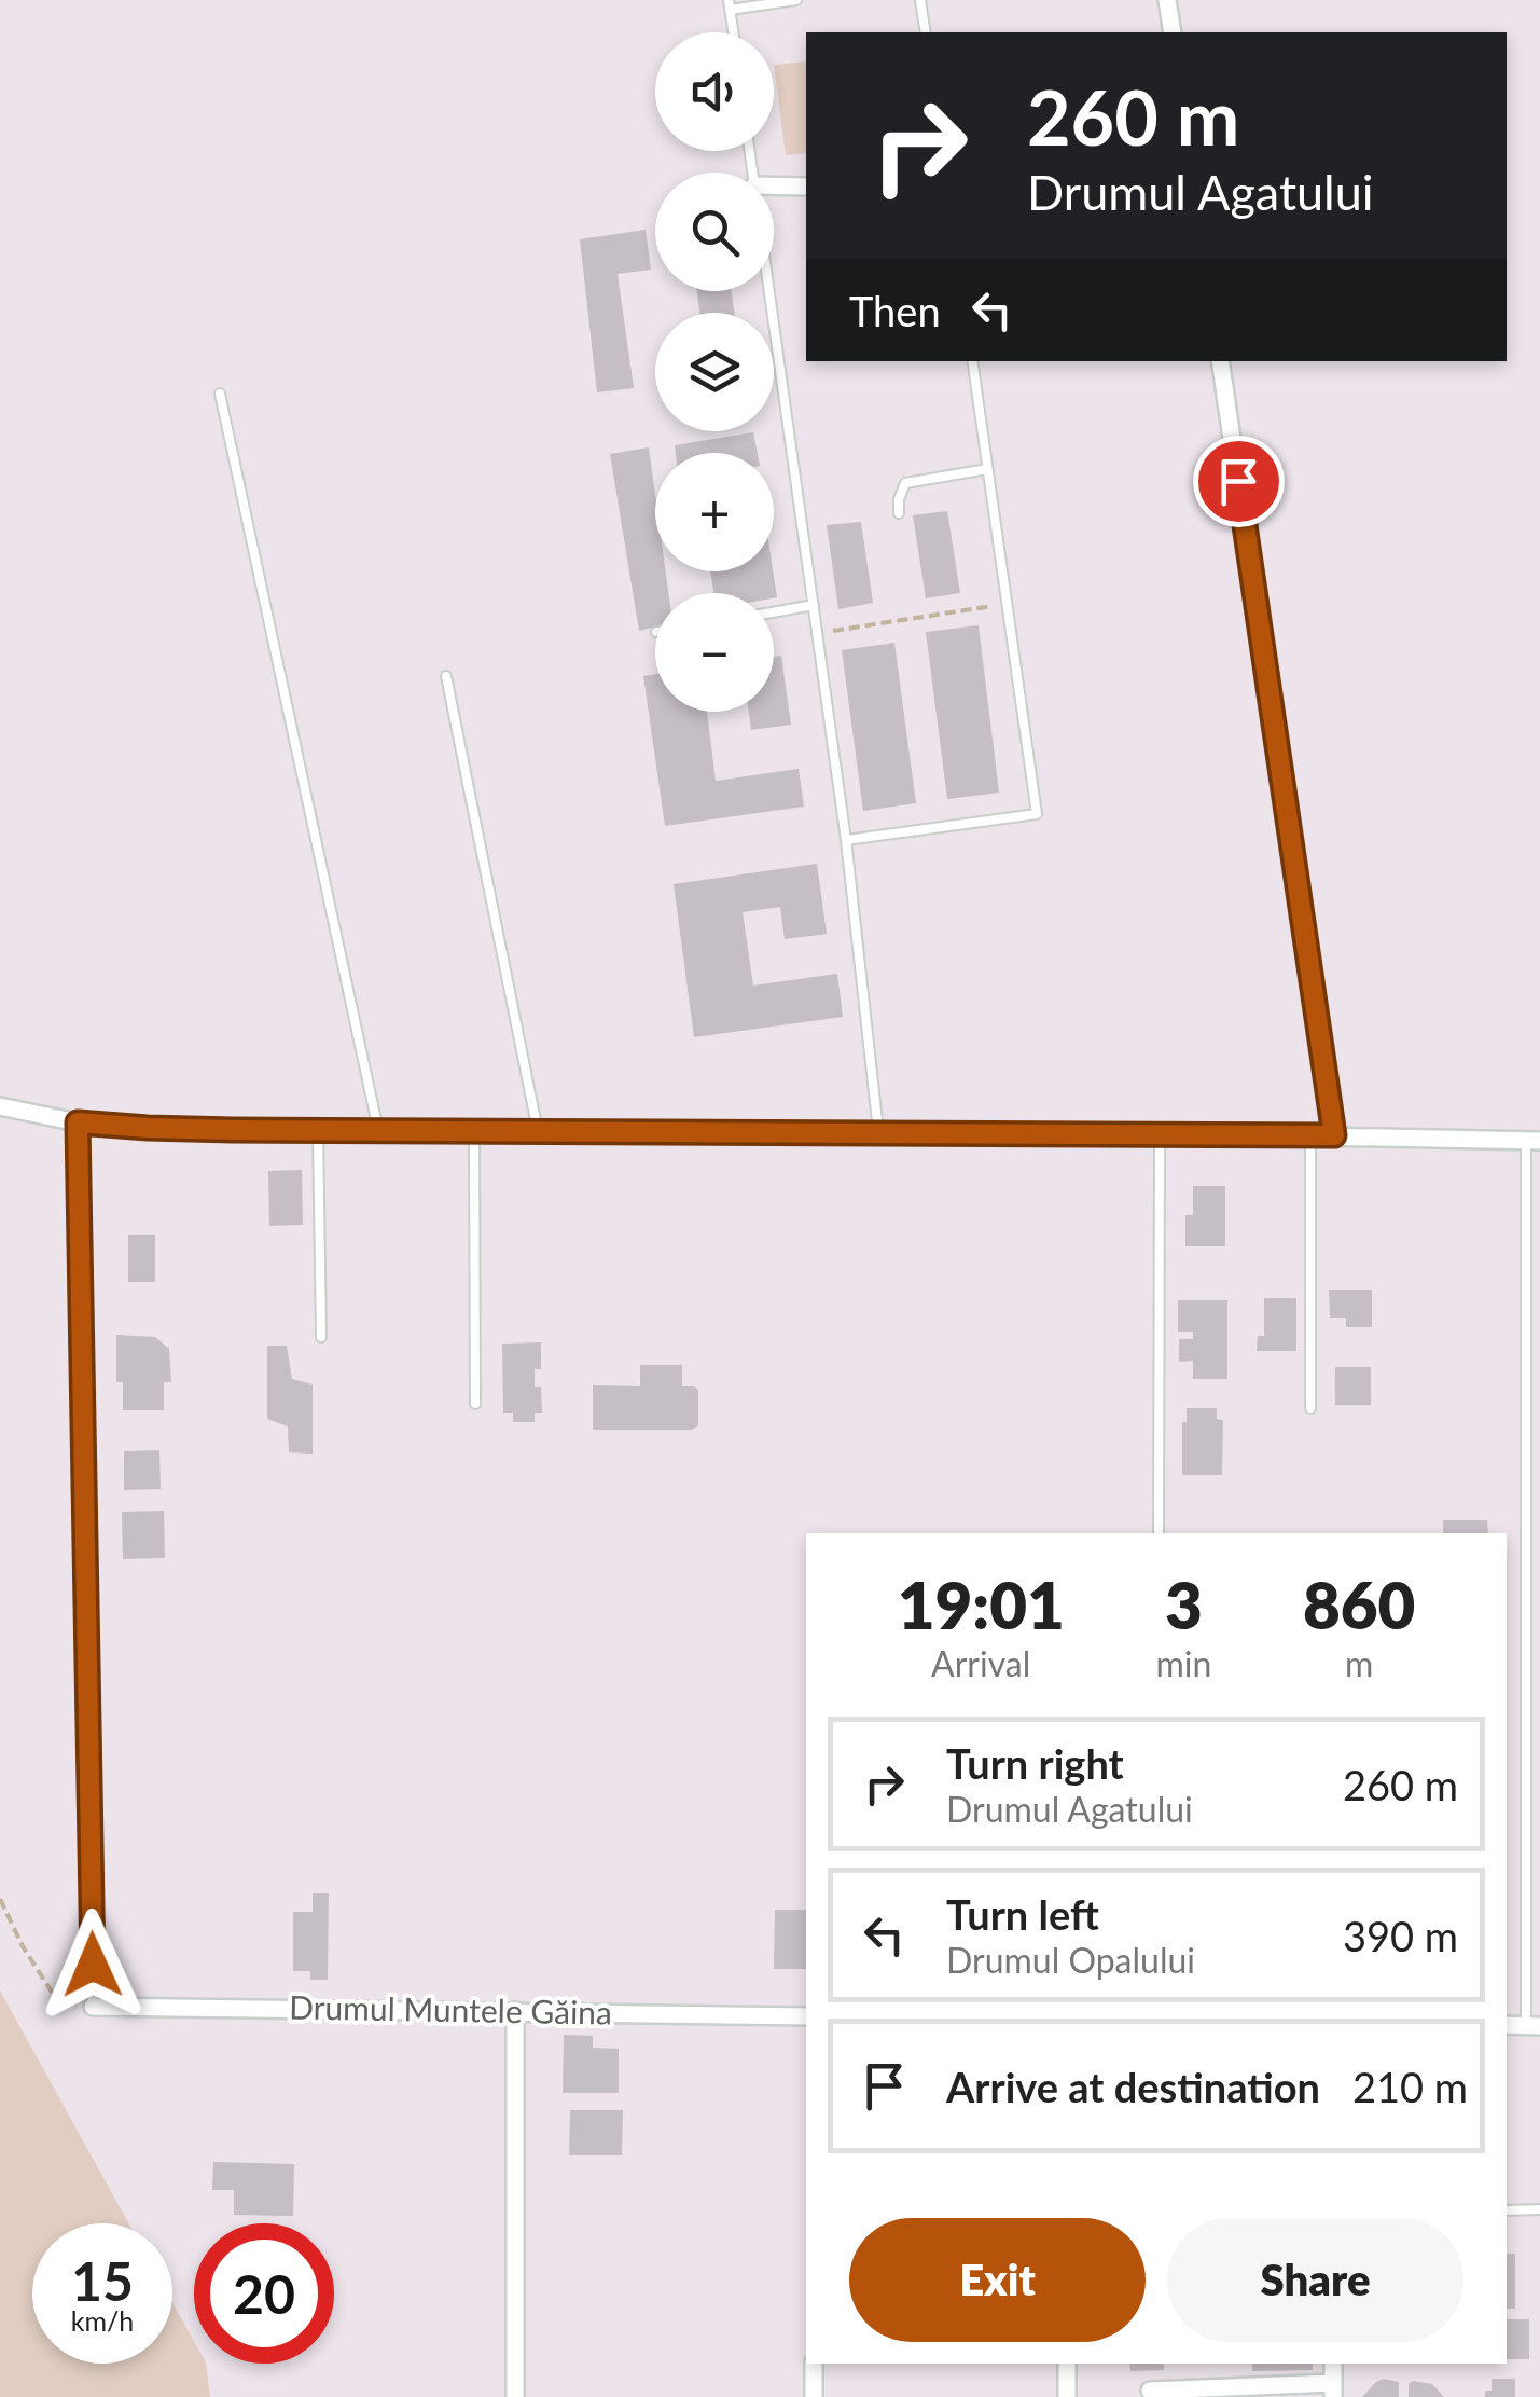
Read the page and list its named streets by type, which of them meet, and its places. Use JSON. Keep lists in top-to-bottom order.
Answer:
{
  "streets": {
    "street": ["Drumul Muntele Găina"]
  },
  "page": {
    "map_buttons": ["+", "−"],
    "turn": ["260 m", "Drumul Agatului"],
    "then": "Then",
    "eta": [
      "19:01",
      "Arrival",
      "3",
      "min",
      "860",
      "m"
    ],
    "list": [
      {
        "name": "Turn right",
        "note": "Drumul Agatului",
        "value": "260 m"
      },
      {
        "name": "Turn left",
        "note": "Drumul Opalului",
        "value": "390 m"
      },
      {
        "name": "Arrive at destination",
        "value": "210 m"
      }
    ],
    "buttons": ["Exit", "Share"],
    "speed": "15 km/h",
    "limit": "20"
  }
}
